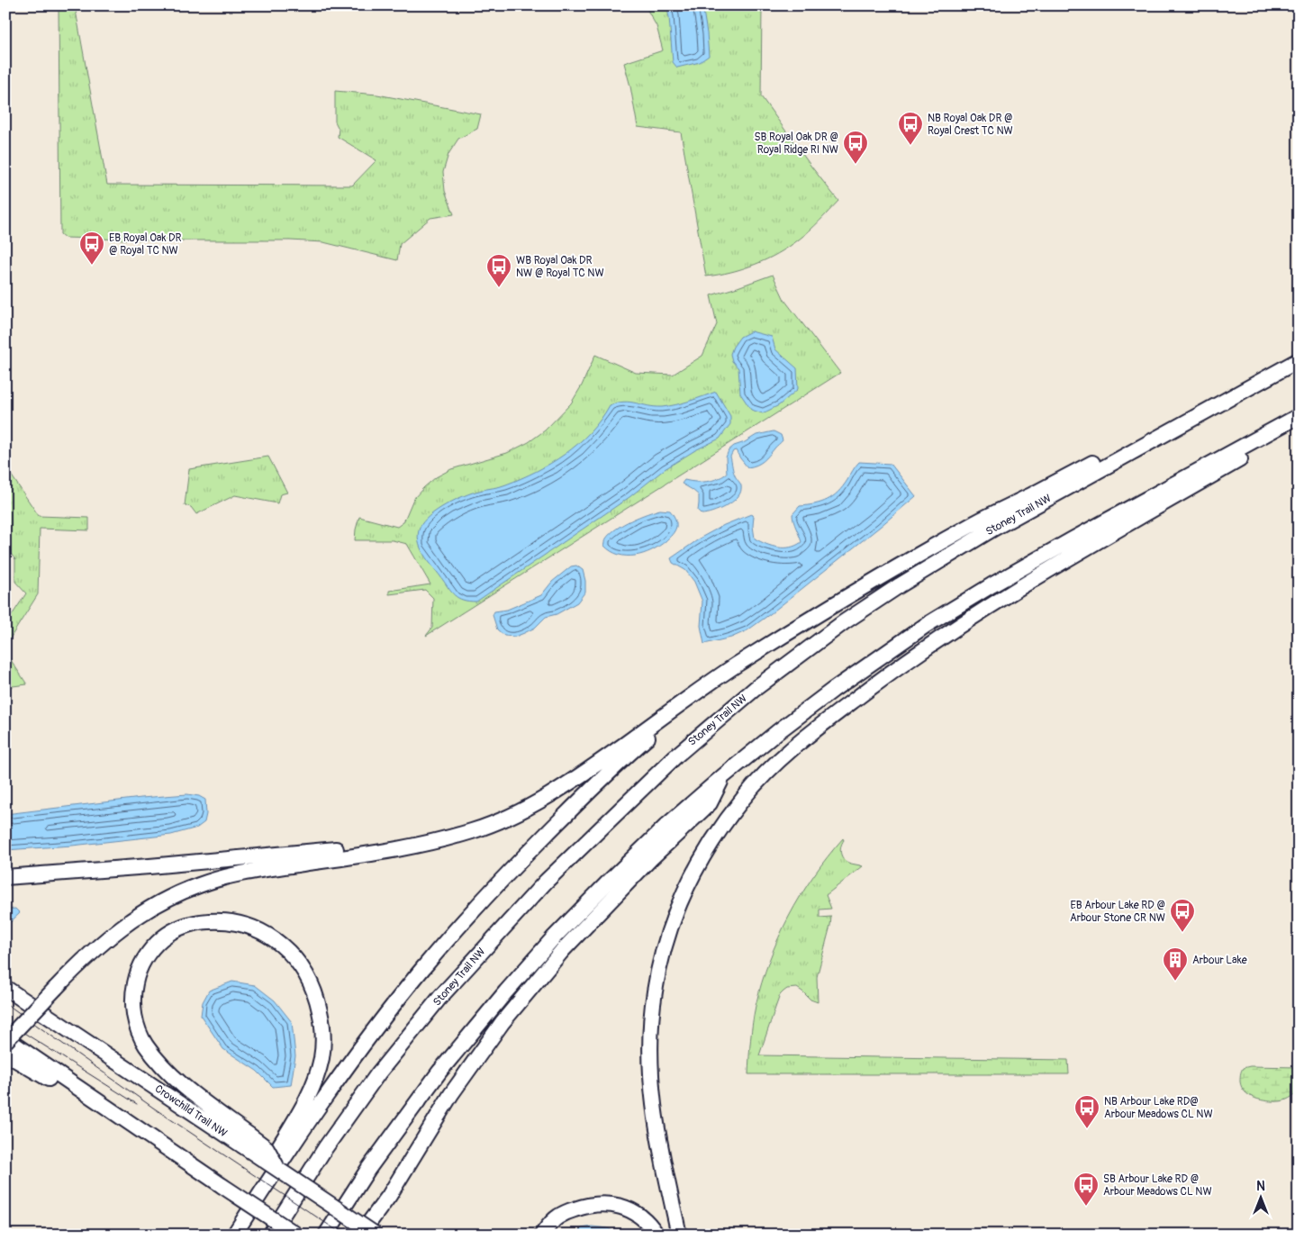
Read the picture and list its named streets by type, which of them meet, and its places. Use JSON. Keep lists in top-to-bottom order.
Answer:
{
  "streets": {
    "highway": ["Stoney Trail NW", "Crowchild Trail NW"]
  },
  "places": {
    "bus stop": [
      "NB Royal Oak DR @ Royal Crest TC NW",
      "SB Royal Oak DR @ Royal Ridge RI NW",
      "EB Royal Oak DR @ Royal TC NW",
      "WB Royal Oak DR NW @ Royal TC NW",
      "EB Arbour Lake RD @ Arbour Stone CR NW",
      "NB Arbour Lake RD@ Arbour Meadows CL NW",
      "SB Arbour Lake RD @ Arbour Meadows CL NW"
    ],
    "building": ["Arbour Lake"]
  },
  "north": "top"
}
